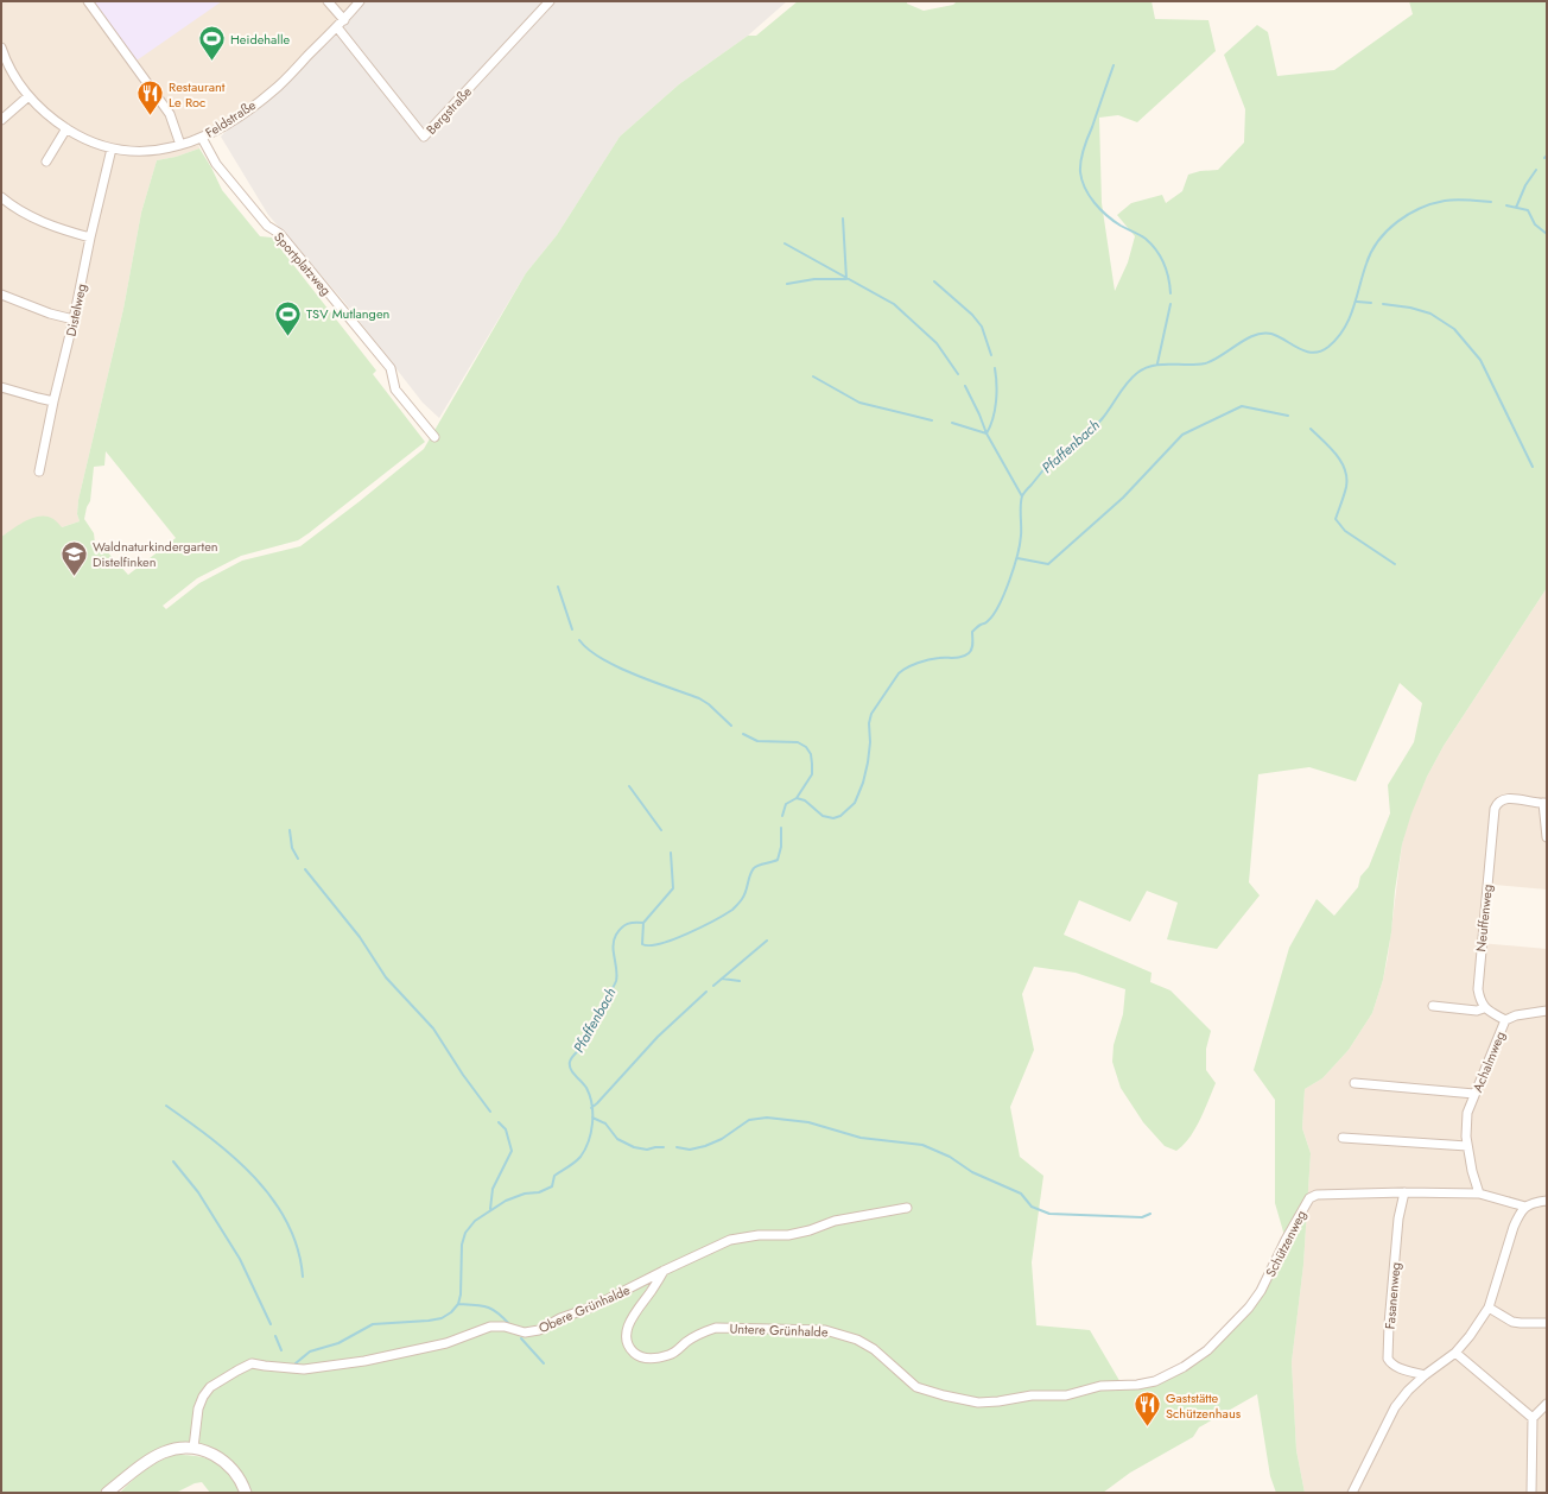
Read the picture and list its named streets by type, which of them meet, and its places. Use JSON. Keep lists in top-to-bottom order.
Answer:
{
  "streets": {
    "street": [
      "Bergstraße",
      "Feldstraße",
      "Sportplatzweg",
      "Distelweg",
      "Neuffenweg",
      "Achalmweg",
      "Schützenweg",
      "Fasanenweg",
      "Obere Grünhalde",
      "Untere Grünhalde"
    ]
  },
  "crossings": [
    ["Bergstraße", "Feldstraße"],
    ["Feldstraße", "Sportplatzweg"],
    ["Feldstraße", "Distelweg"],
    ["Achalmweg", "Schützenweg"],
    ["Schützenweg", "Fasanenweg"],
    ["Schützenweg", "Untere Grünhalde"],
    ["Obere Grünhalde", "Untere Grünhalde"]
  ],
  "water": ["Pfaffenbach"],
  "places": {
    "sports": ["Heidehalle", "TSV Mutlangen"],
    "restaurant": ["Restaurant Le Roc", "Gaststätte Schützenhaus"],
    "school or university": ["Waldnaturkindergarten Distelfinken"]
  }
}
